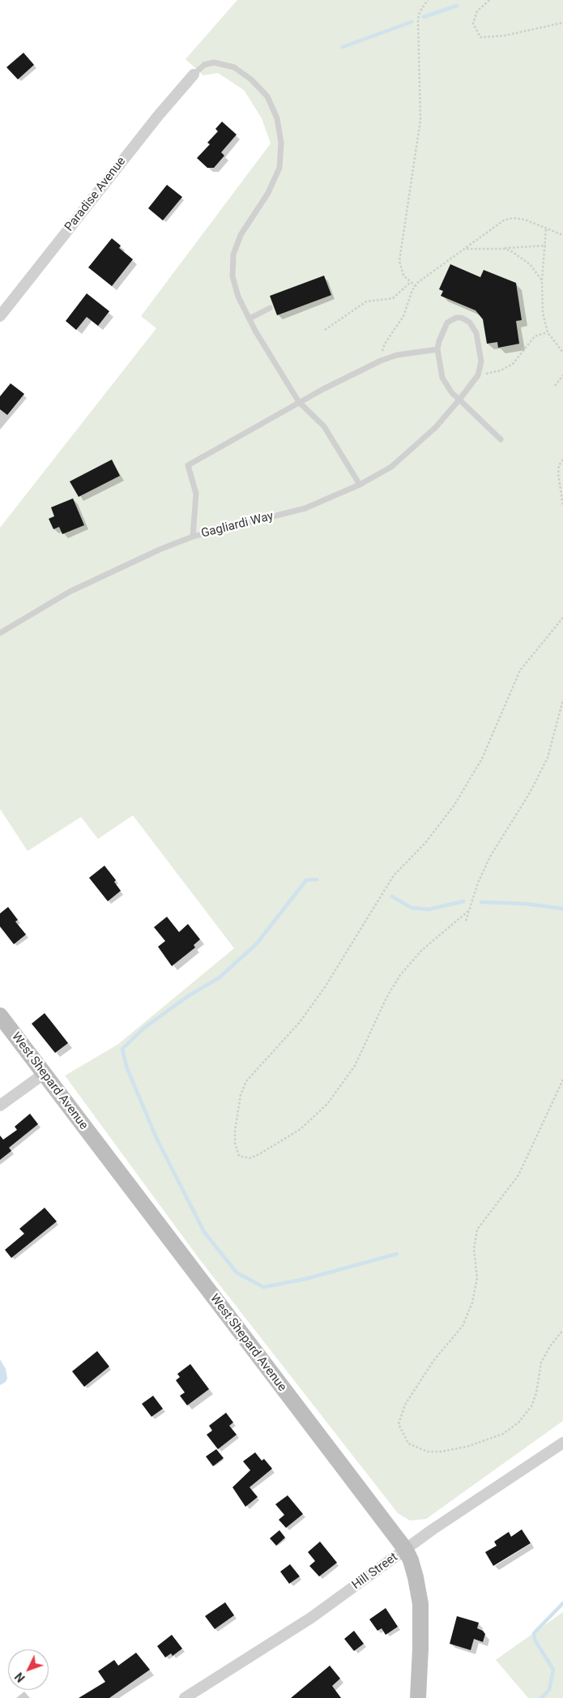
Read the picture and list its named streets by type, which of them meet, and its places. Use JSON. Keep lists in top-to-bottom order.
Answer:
{
  "streets": {
    "street": ["Paradise Avenue", "West Shepard Avenue", "Hill Street"],
    "lane": ["Gagliardi Way"]
  },
  "crossings": [
    ["West Shepard Avenue", "Hill Street"]
  ],
  "north": "bottom left"
}
